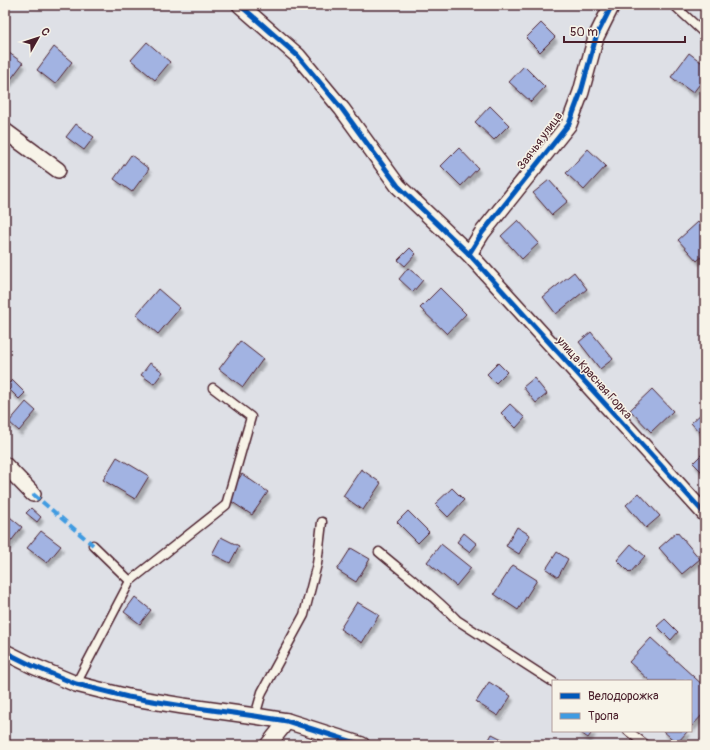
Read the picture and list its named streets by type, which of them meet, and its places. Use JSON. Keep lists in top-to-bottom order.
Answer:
{
  "streets": {
    "street": ["Заячья улица", "улица Красная Горка"]
  },
  "crossings": [
    ["Заячья улица", "улица Красная Горка"]
  ],
  "legend": ["Велодорожка", "Тропа"],
  "scale_bar": "50 m",
  "north": "top right"
}
